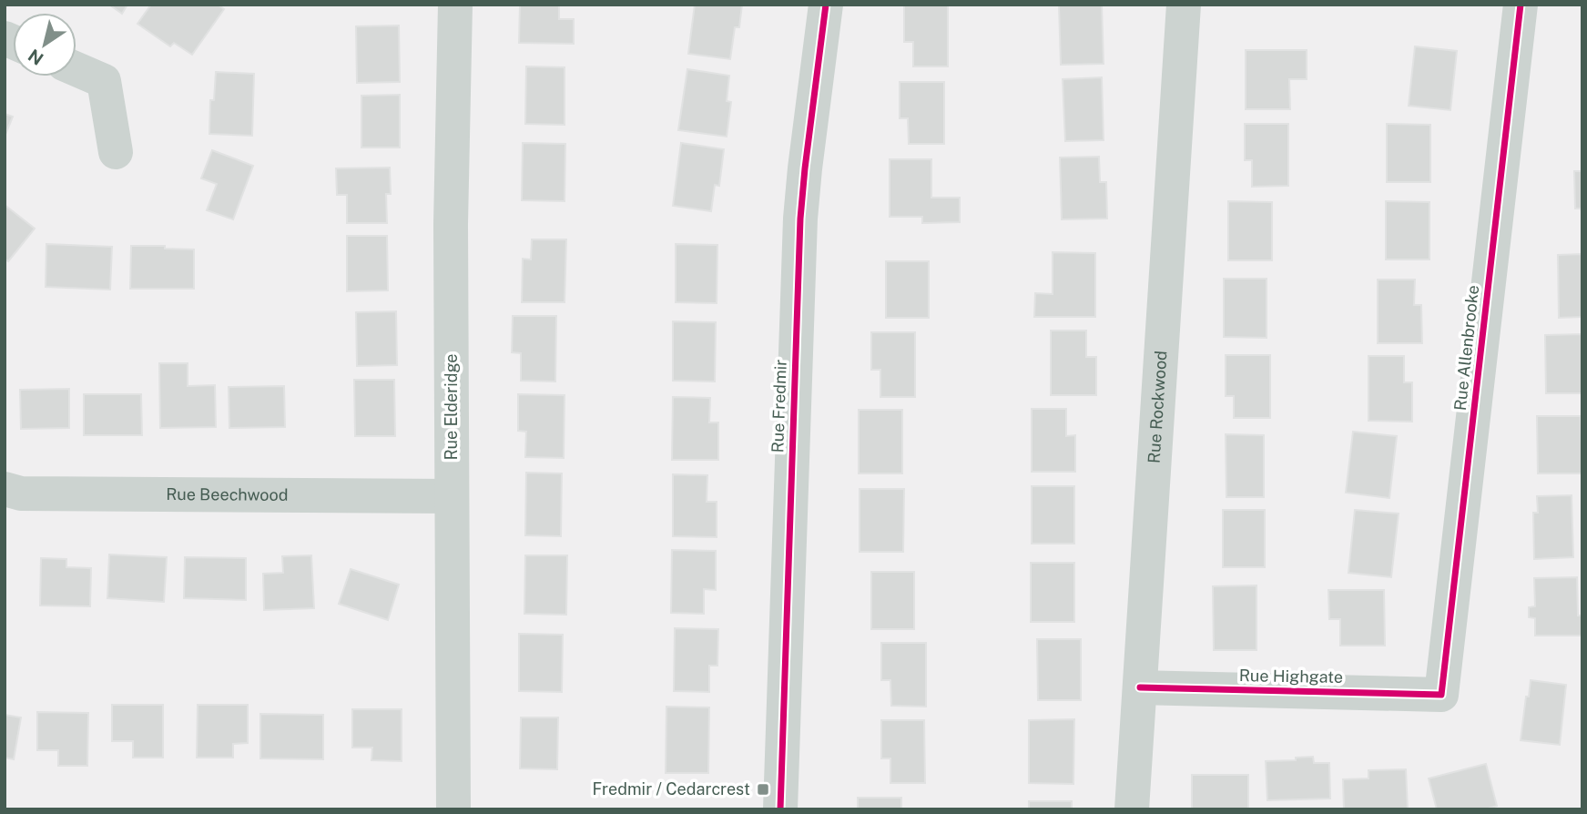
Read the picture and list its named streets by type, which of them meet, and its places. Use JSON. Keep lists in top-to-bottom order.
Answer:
{
  "streets": {
    "street": [
      "Rue Allenbrooke",
      "Rue Fredmir",
      "Rue Elderidge",
      "Rue Rockwood",
      "Rue Beechwood",
      "Rue Highgate"
    ]
  },
  "crossings": [
    ["Rue Allenbrooke", "Rue Highgate"],
    ["Rue Elderidge", "Rue Beechwood"],
    ["Rue Rockwood", "Rue Highgate"]
  ],
  "places": {
    "transit": ["Fredmir / Cedarcrest"]
  },
  "north": "bottom left"
}
